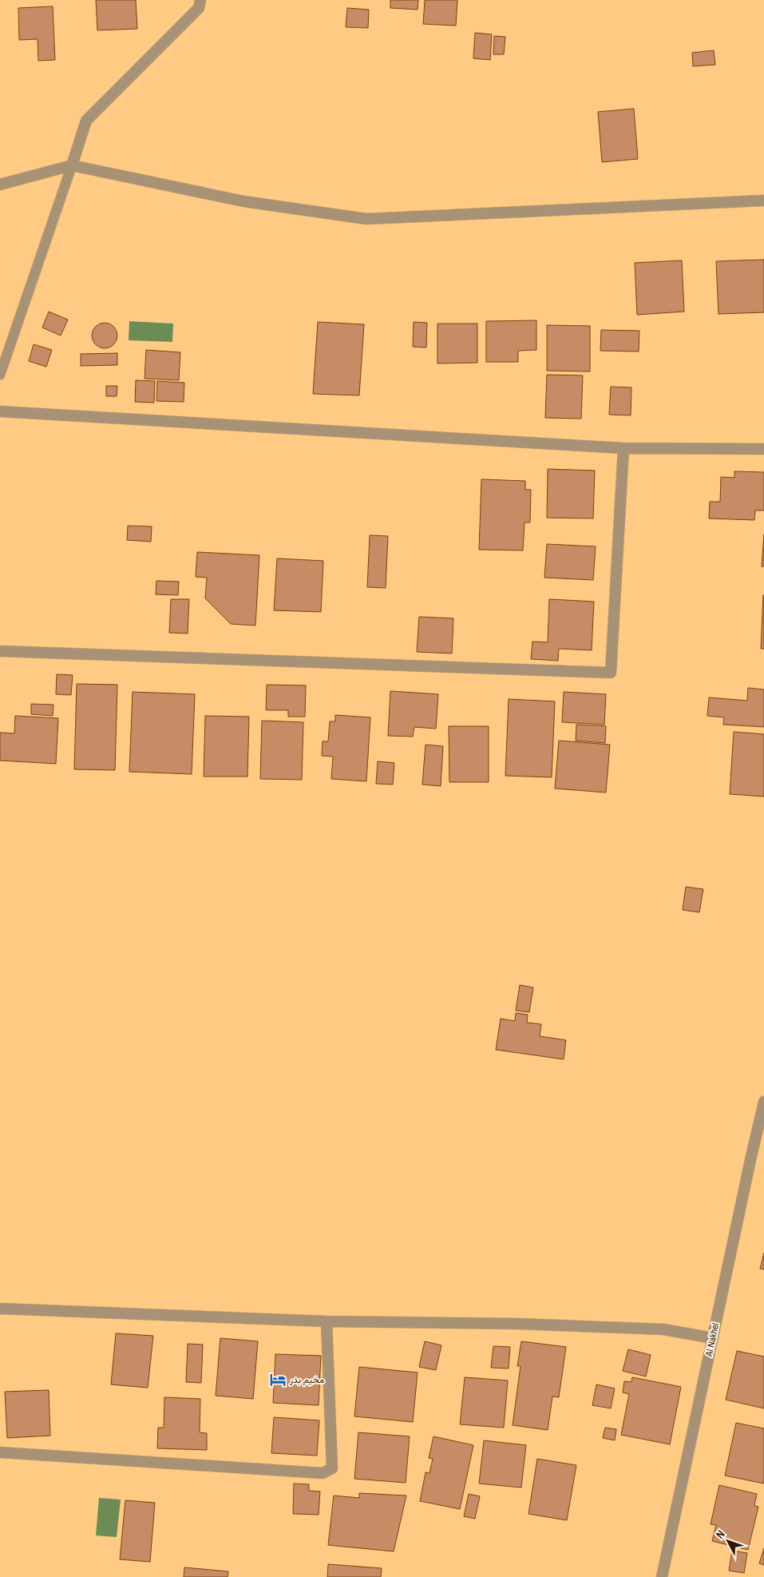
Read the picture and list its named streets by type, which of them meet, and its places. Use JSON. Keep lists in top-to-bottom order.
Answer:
{
  "streets": {
    "street": ["Al Nakhel"]
  },
  "places": {
    "hotel": ["مخيم بدر"]
  },
  "north": "top left"
}
